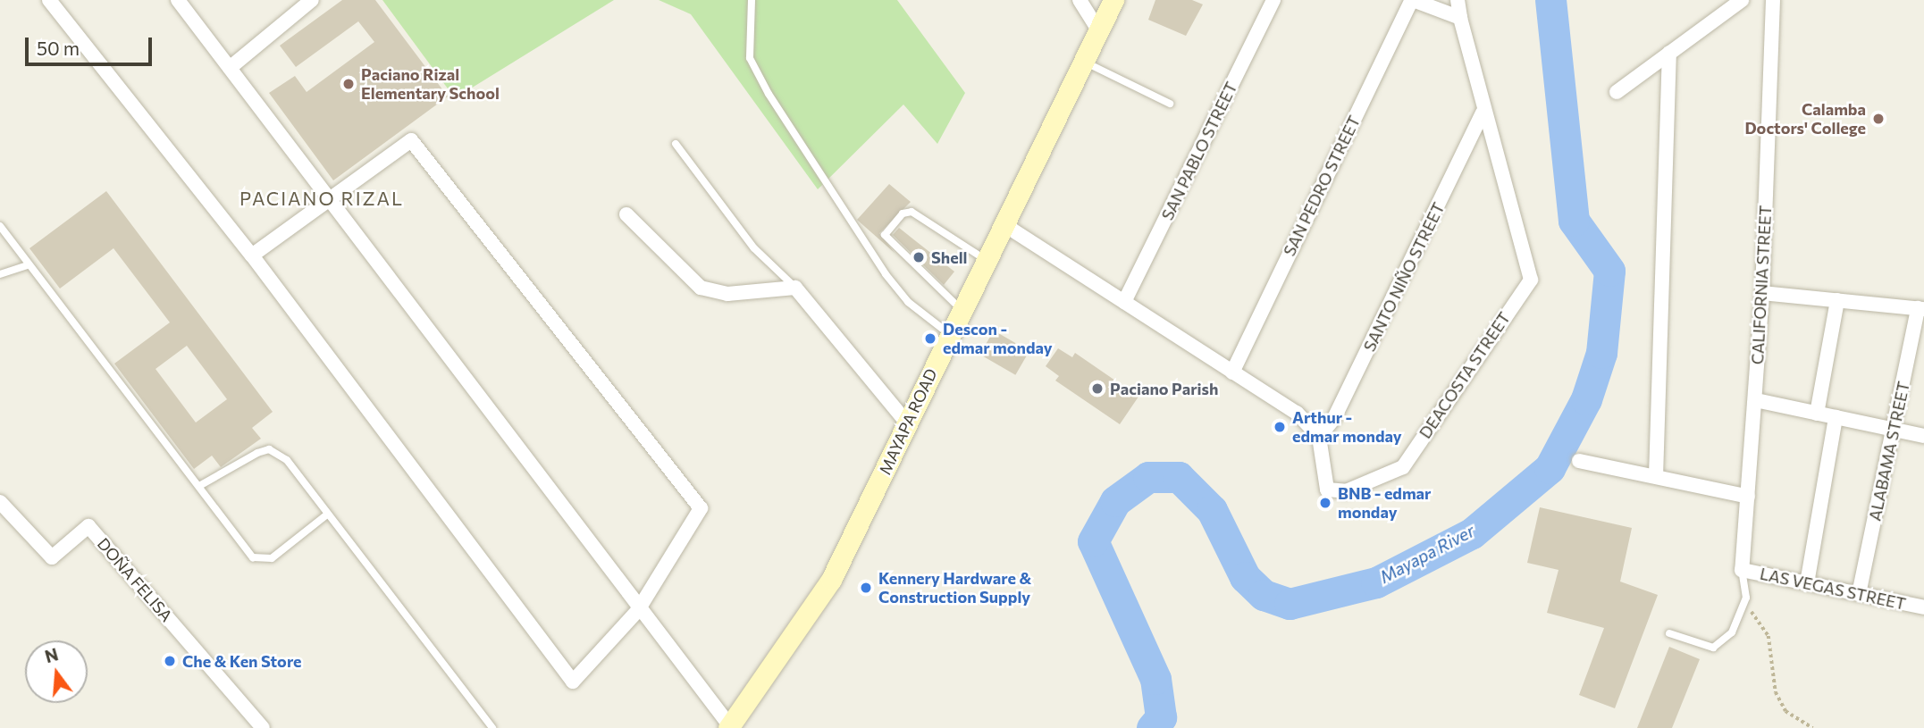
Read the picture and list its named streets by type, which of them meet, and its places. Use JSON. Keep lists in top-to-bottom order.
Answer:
{
  "streets": {
    "main road": ["MAYAPA ROAD"],
    "street": [
      "SAN PABLO STREET",
      "SAN PEDRO STREET",
      "SANTO NIÑO STREET",
      "CALIFORNIA STREET",
      "DEACOSTA STREET",
      "ALABAMA STREET",
      "DOÑA FELISA",
      "LAS VEGAS STREET"
    ]
  },
  "crossings": [
    ["SANTO NIÑO STREET", "DEACOSTA STREET"],
    ["CALIFORNIA STREET", "LAS VEGAS STREET"],
    ["ALABAMA STREET", "LAS VEGAS STREET"]
  ],
  "districts": ["PACIANO RIZAL"],
  "water": ["Mayapa River"],
  "places": [
    "Paciano Rizal Elementary School",
    "Calamba Doctors' College",
    "Shell",
    "Descon - edmar monday",
    "Paciano Parish",
    "Arthur - edmar monday",
    "BNB - edmar monday",
    "Kennery Hardware & Construction Supply",
    "Che & Ken Store"
  ],
  "scale_bar": "50 m",
  "north": "top"
}
